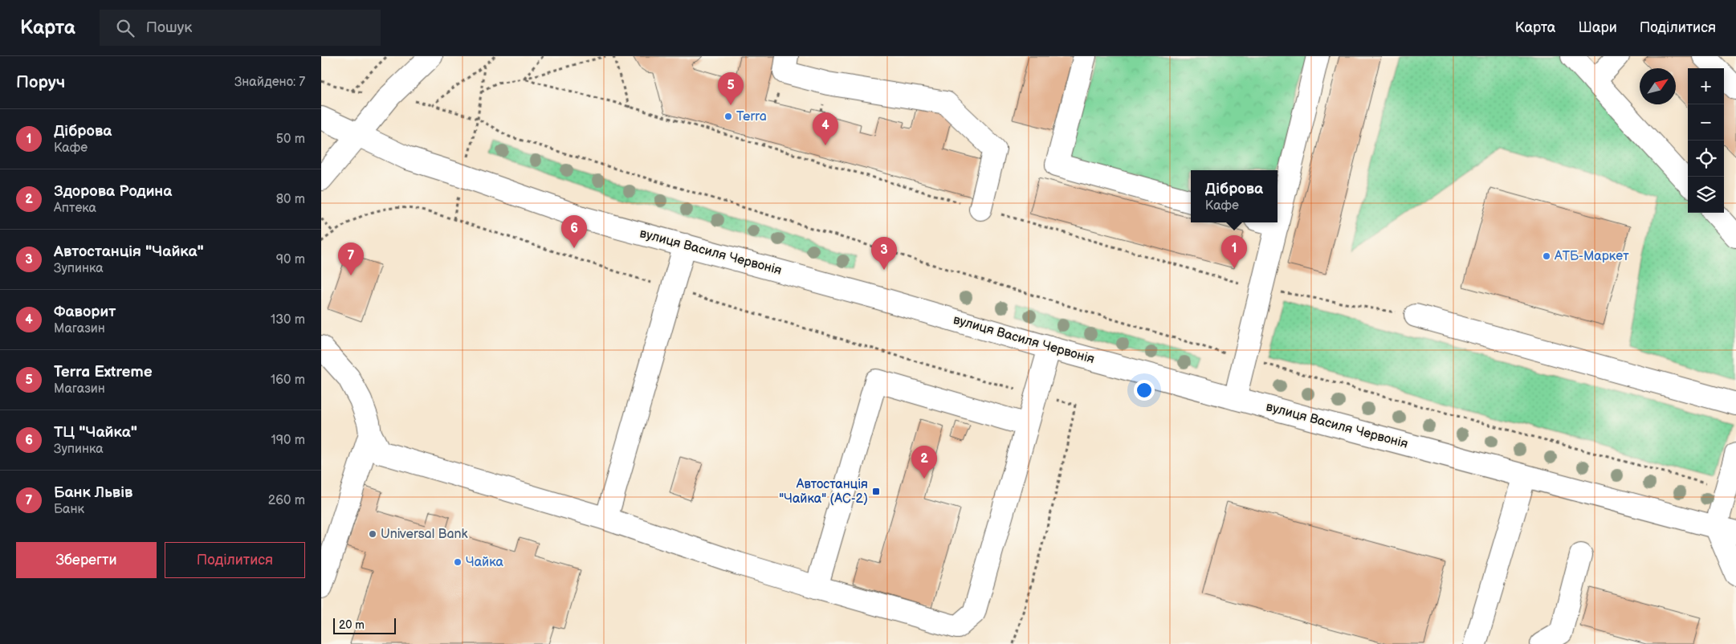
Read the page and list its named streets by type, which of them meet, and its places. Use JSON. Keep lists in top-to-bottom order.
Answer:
{
  "streets": {
    "main road": ["вулиця Василя Червонія"]
  },
  "places": {
    "other": [
      "Terra",
      "АТБ-Маркет",
      "Universal Bank",
      "Чайка"
    ],
    "transit": ["Автостанція \"Чайка\" (АС-2)"]
  },
  "scale_bar": "20 m",
  "north": "top right",
  "page": {
    "header": "Карта",
    "search": "Пошук",
    "nav": ["Карта", "Шари", "Поділитися"],
    "heading": ["Поруч", "Знайдено: 7"],
    "map_buttons": ["+", "−"],
    "pins": [
      "5",
      "4",
      "6",
      "1",
      "3",
      "7",
      "2"
    ],
    "list": [
      {
        "mark": "1",
        "name": "Діброва",
        "note": "Кафе",
        "value": "50 m"
      },
      {
        "mark": "2",
        "name": "Здорова Родина",
        "note": "Аптека",
        "value": "80 m"
      },
      {
        "mark": "3",
        "name": "Автостанція \"Чайка\"",
        "note": "Зупинка",
        "value": "90 m"
      },
      {
        "mark": "4",
        "name": "Фаворит",
        "note": "Магазин",
        "value": "130 m"
      },
      {
        "mark": "5",
        "name": "Terra Extreme",
        "note": "Магазин",
        "value": "160 m"
      },
      {
        "mark": "6",
        "name": "ТЦ \"Чайка\"",
        "note": "Зупинка",
        "value": "190 m"
      },
      {
        "mark": "7",
        "name": "Банк Львів",
        "note": "Банк",
        "value": "260 m"
      }
    ],
    "popup": ["Діброва", "Кафе"],
    "buttons": ["Зберегти", "Поділитися"],
    "scale": "20 m"
  }
}
